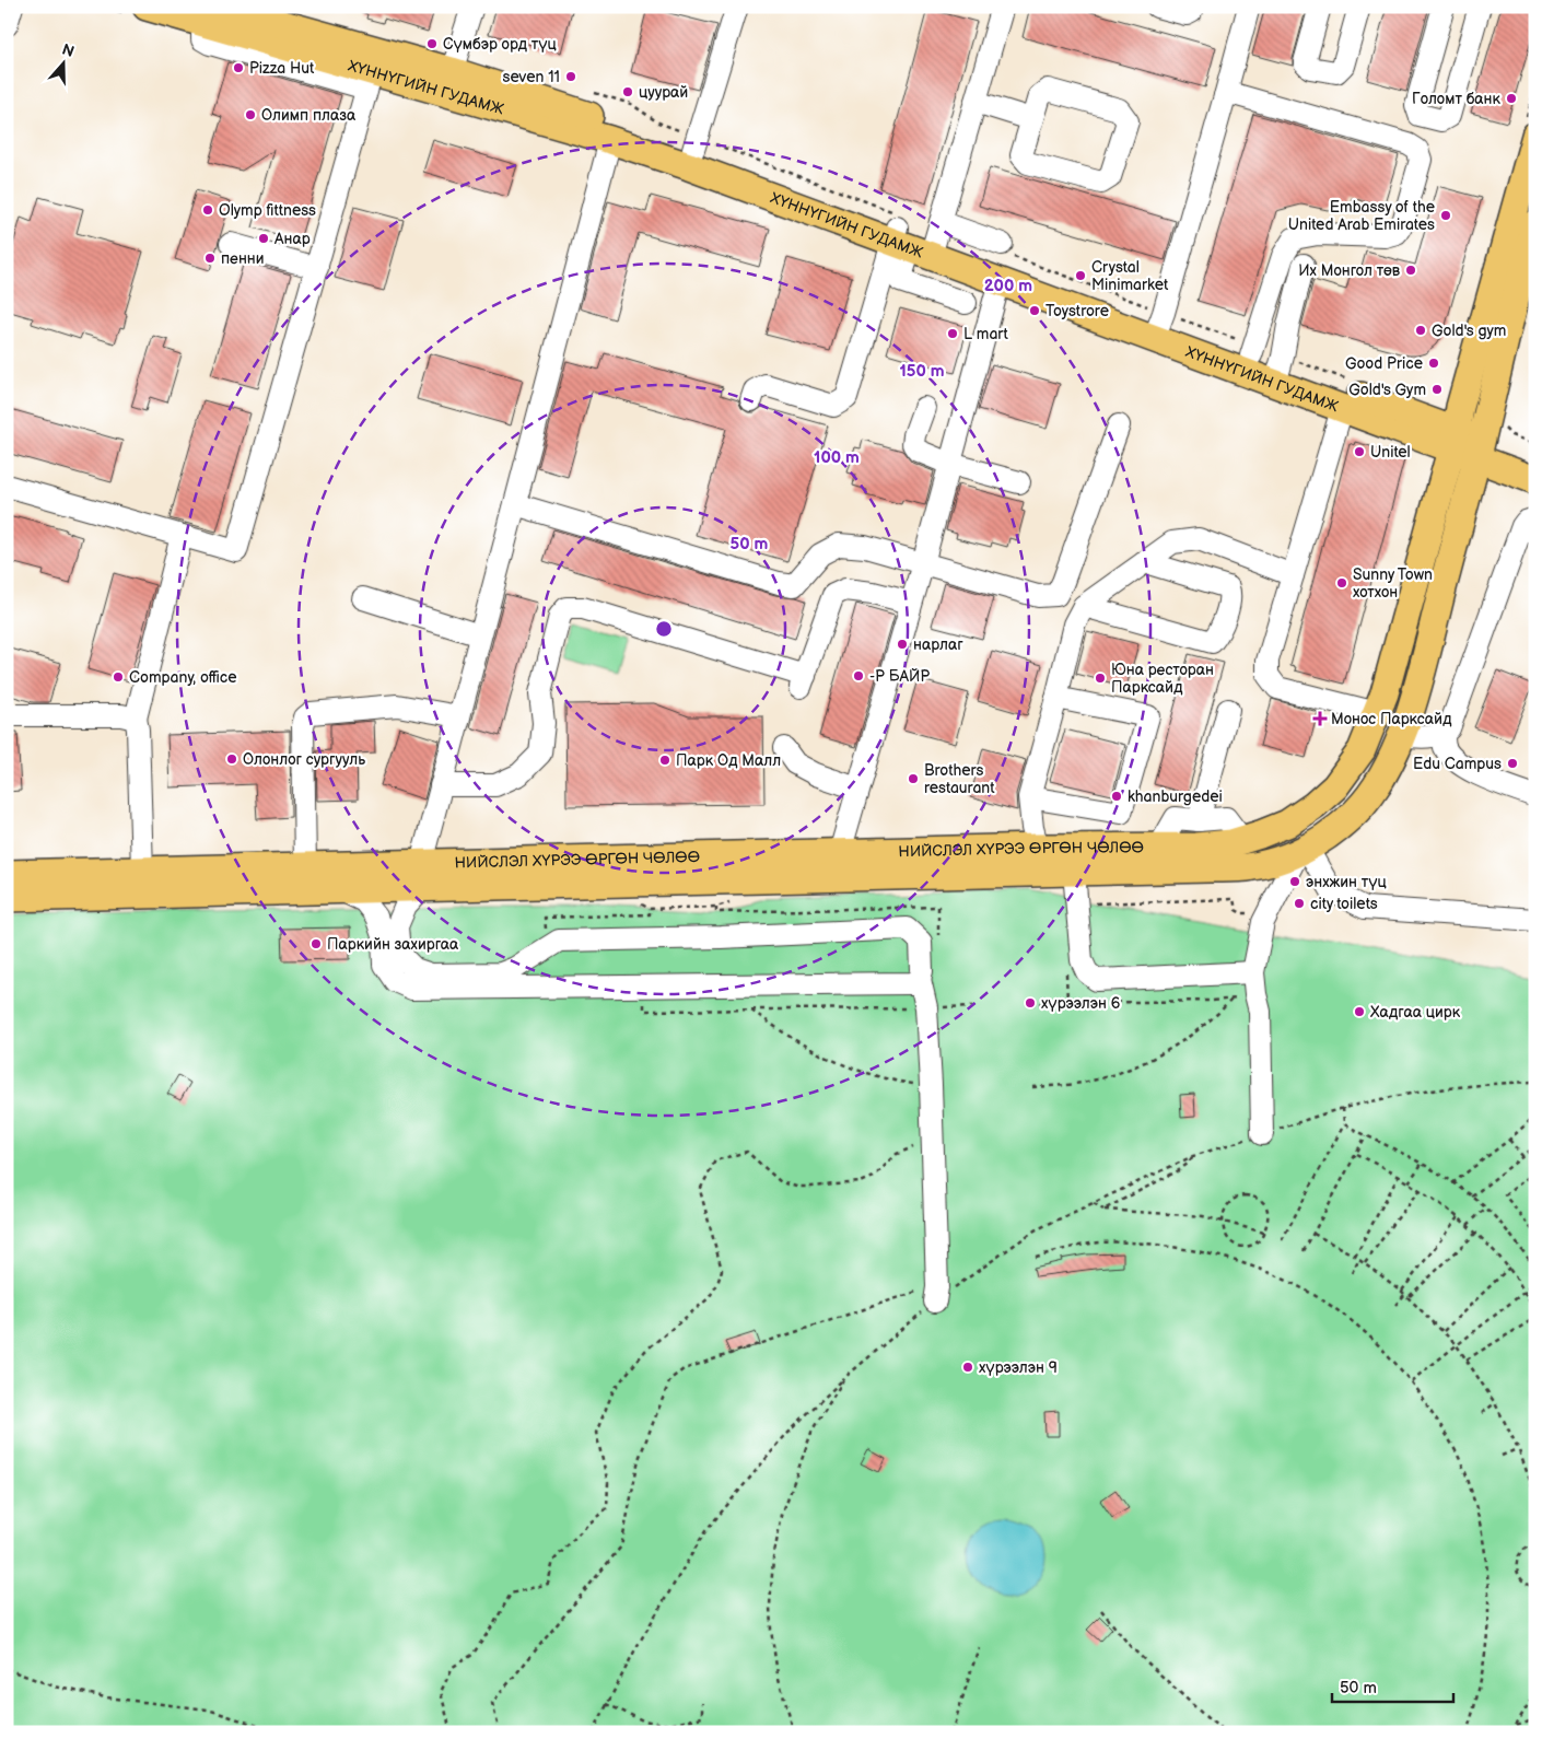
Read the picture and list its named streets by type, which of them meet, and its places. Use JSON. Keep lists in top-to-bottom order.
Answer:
{
  "streets": {
    "main road": ["ХҮННҮГИЙН ГУДАМЖ", "НИЙСЛЭЛ ХҮРЭЭ ӨРГӨН ЧӨЛӨӨ"]
  },
  "crossings": [
    ["ХҮННҮГИЙН ГУДАМЖ", "НИЙСЛЭЛ ХҮРЭЭ ӨРГӨН ЧӨЛӨӨ"]
  ],
  "places": {
    "other": [
      "Сүмбэр орд түц",
      "Pizza Hut",
      "seven 11",
      "цуурай",
      "Голомт банк",
      "Олимп плаза",
      "Olymp fittness",
      "Embassy of the United Arab Emirates",
      "Анар",
      "пенни",
      "Их Монгол төв",
      "Crystal Minimarket",
      "Toystrore",
      "Gold's gym",
      "L mart",
      "Good Price",
      "Gold's Gym",
      "Unitel",
      "Sunny Town хотхон",
      "нарлаг",
      "-Р БАЙР",
      "Company, office",
      "Юна ресторан Парксайд",
      "Олонлог сургууль",
      "Парк Од Малл",
      "Edu Campus",
      "Brothers restaurant",
      "khanburgedei",
      "энхжин түц",
      "city toilets",
      "Паркийн захиргаа",
      "хүрээлэн 6",
      "Хадгаа цирк",
      "хүрээлэн 9"
    ],
    "health": ["Монос Парксайд"]
  },
  "scale_bar": "50 m",
  "north": "top",
  "rings": [
    "200 m",
    "150 m",
    "100 m",
    "50 m"
  ]
}
